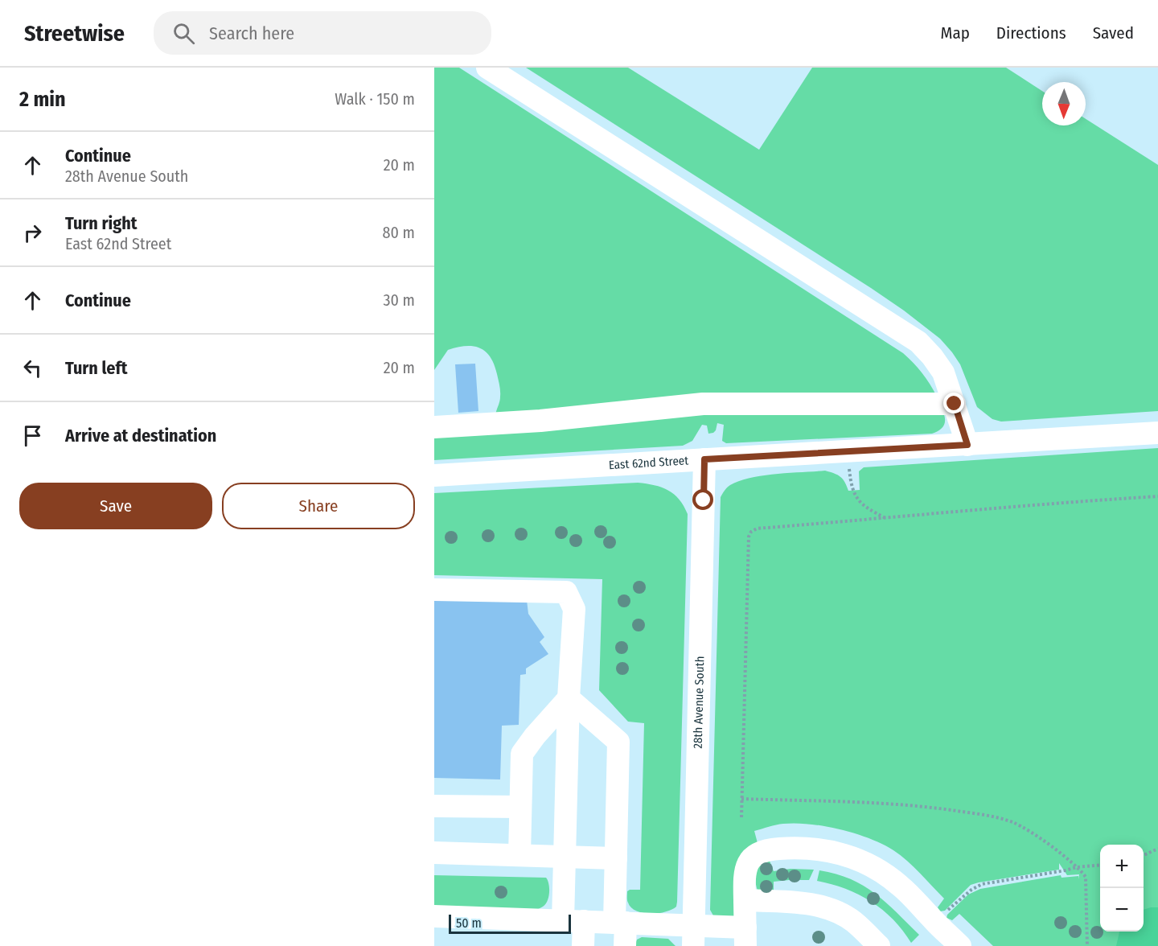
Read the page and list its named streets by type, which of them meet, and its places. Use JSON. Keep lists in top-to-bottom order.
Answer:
{
  "streets": {
    "street": ["East 62nd Street", "28th Avenue South"]
  },
  "crossings": [
    ["East 62nd Street", "28th Avenue South"]
  ],
  "scale_bar": "50 m",
  "north": "bottom",
  "page": {
    "header": "Streetwise",
    "search": "Search here",
    "nav": ["Map", "Directions", "Saved"],
    "heading": ["2 min", "Walk · 150 m"],
    "list": [
      ["Continue", "28th Avenue South", "20 m"],
      ["Turn right", "East 62nd Street", "80 m"],
      ["Continue", "30 m"],
      ["Turn left", "20 m"],
      "Arrive at destination"
    ],
    "buttons": ["Save", "Share"],
    "map_buttons": ["+", "−"],
    "scale": "50 m"
  }
}
